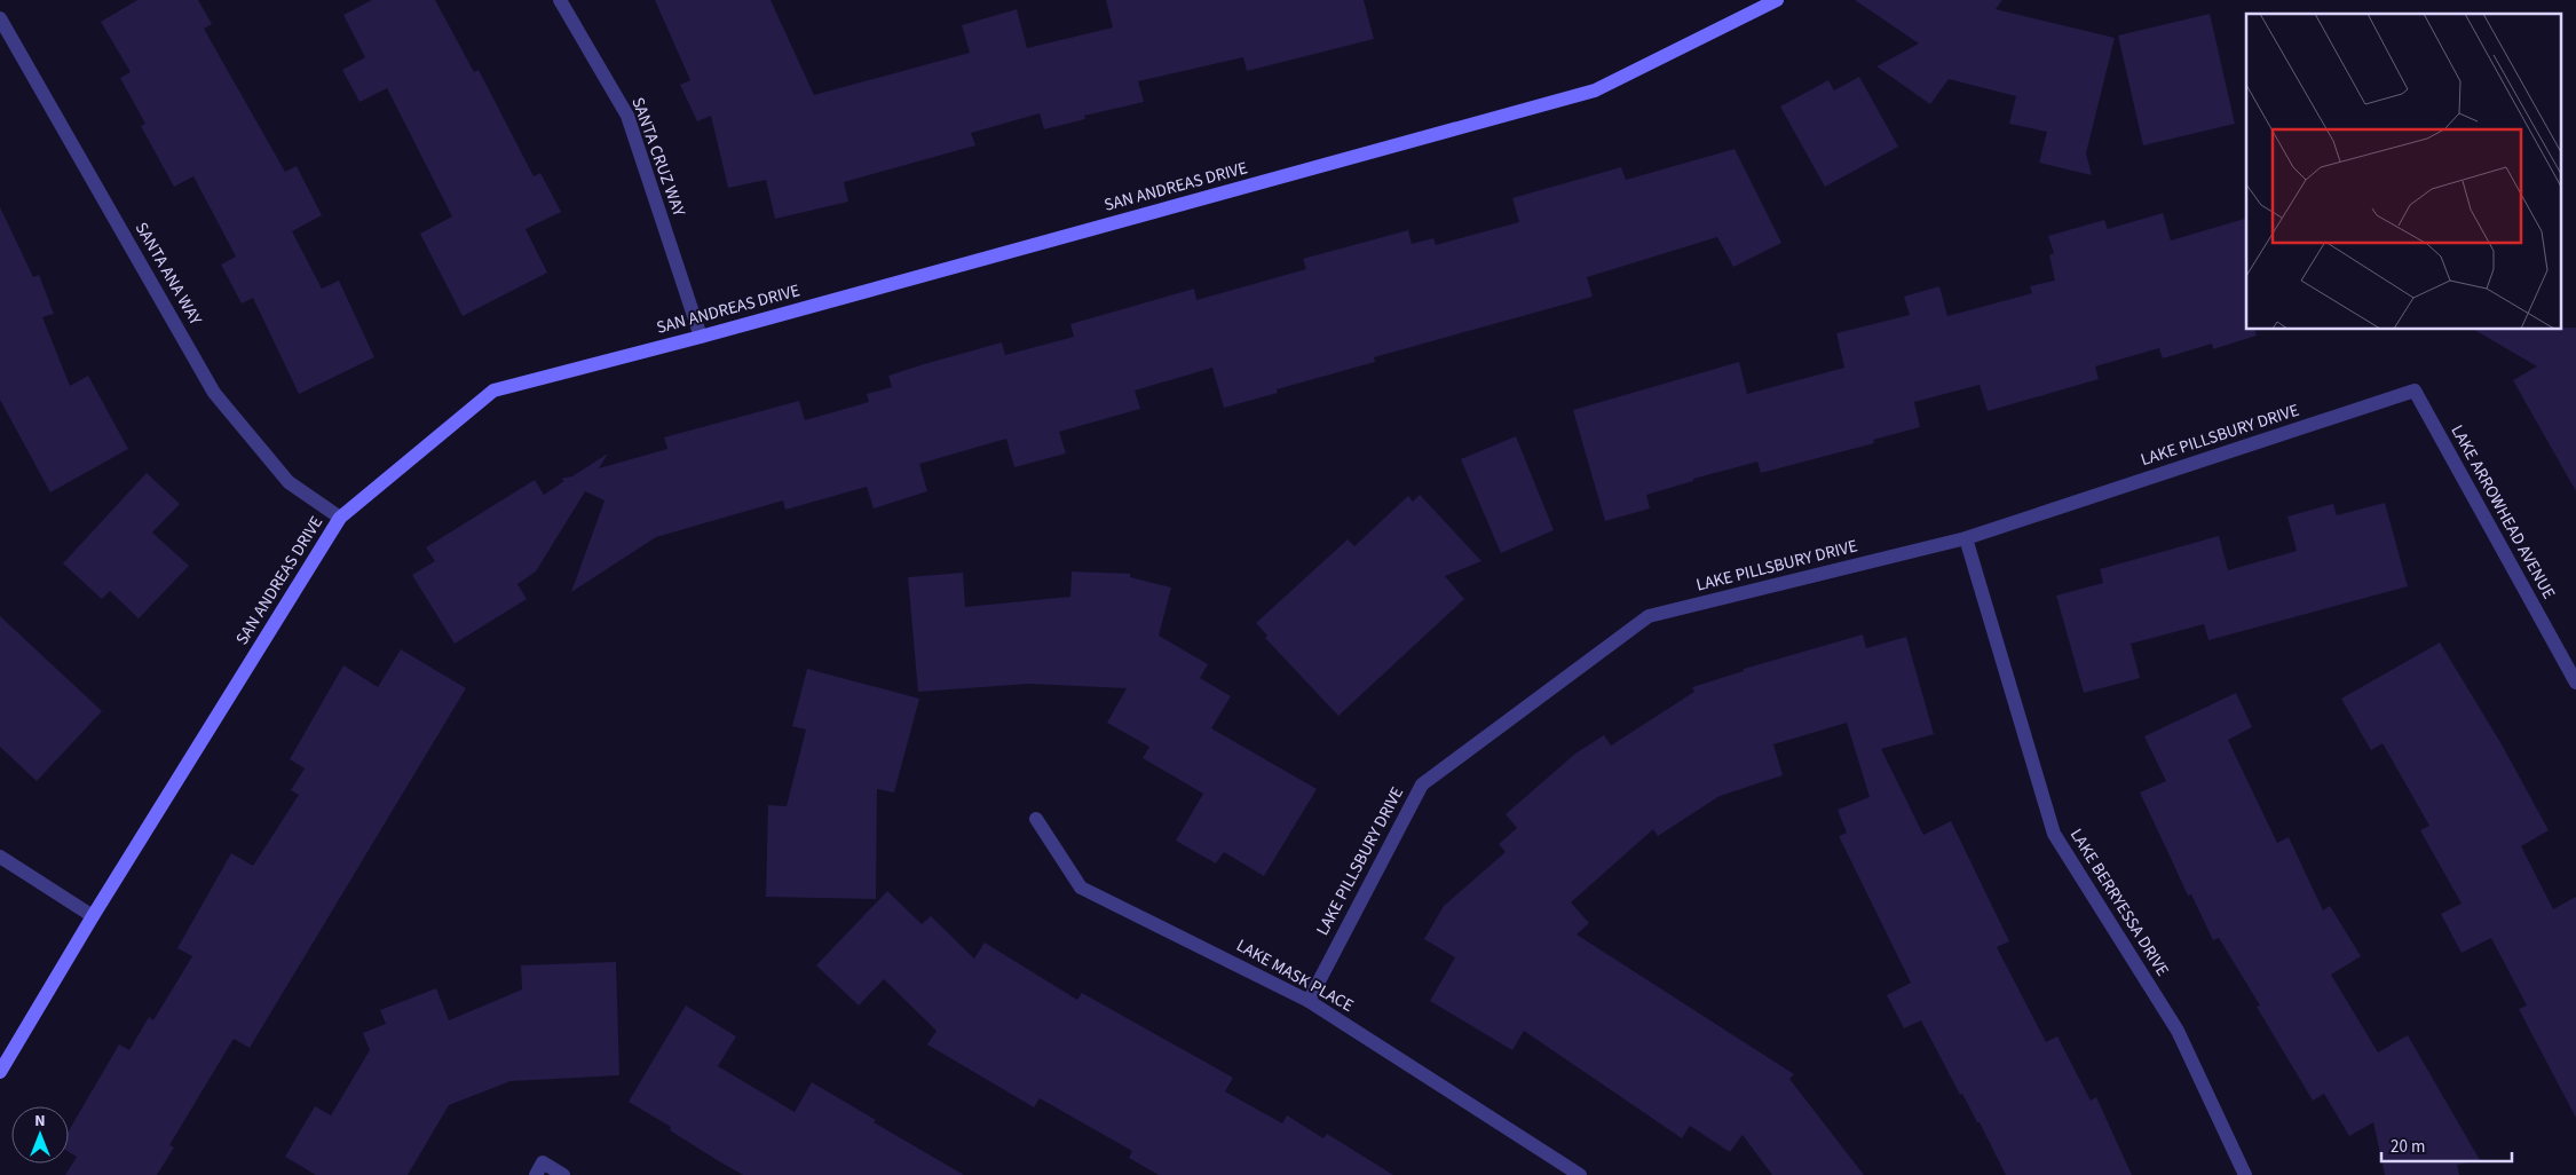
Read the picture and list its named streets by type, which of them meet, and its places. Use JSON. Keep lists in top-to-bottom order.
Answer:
{
  "streets": {
    "street": [
      "SANTA CRUZ WAY",
      "SAN ANDREAS DRIVE",
      "SANTA ANA WAY",
      "LAKE PILLSBURY DRIVE",
      "LAKE ARROWHEAD AVENUE",
      "LAKE BERRYESSA DRIVE",
      "LAKE MASK PLACE"
    ]
  },
  "crossings": [
    ["SANTA CRUZ WAY", "SAN ANDREAS DRIVE"],
    ["SAN ANDREAS DRIVE", "SANTA ANA WAY"],
    ["LAKE PILLSBURY DRIVE", "LAKE ARROWHEAD AVENUE"],
    ["LAKE PILLSBURY DRIVE", "LAKE BERRYESSA DRIVE"],
    ["LAKE PILLSBURY DRIVE", "LAKE MASK PLACE"]
  ],
  "scale_bar": "20 m",
  "north": "top"
}
